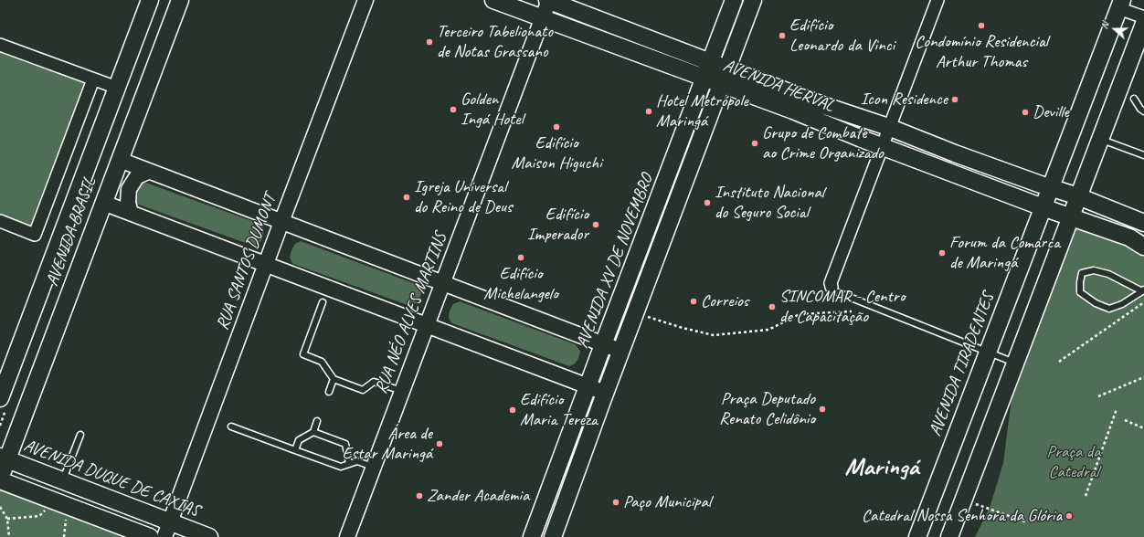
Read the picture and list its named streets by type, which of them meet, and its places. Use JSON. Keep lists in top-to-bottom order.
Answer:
{
  "streets": {
    "main road": [
      "AVENIDA HERVAL",
      "AVENIDA BRASIL",
      "AVENIDA XV DE NOVEMBRO",
      "AVENIDA TIRADENTES",
      "AVENIDA DUQUE DE CAXIAS"
    ],
    "street": ["RUA SANTOS DUMONT", "RUA NÉO ALVES MARTINS"]
  },
  "crossings": [
    ["AVENIDA HERVAL", "AVENIDA XV DE NOVEMBRO"],
    ["AVENIDA HERVAL", "RUA NÉO ALVES MARTINS"],
    ["AVENIDA HERVAL", "AVENIDA TIRADENTES"],
    ["AVENIDA BRASIL", "AVENIDA DUQUE DE CAXIAS"],
    ["RUA SANTOS DUMONT", "AVENIDA DUQUE DE CAXIAS"]
  ],
  "districts": ["Maringá"],
  "parks": ["Praça da Catedral"],
  "places": [
    "Condomínio Residencial Arthur Thomas",
    "Edifício Leonardo da Vinci",
    "Terceiro Tabelionato de Notas Grassano",
    "Icon Residence",
    "Golden Ingá Hotel",
    "Hotel Metrópole Maringá",
    "Deville",
    "Edifício Maison Higuchi",
    "Grupo de Combate ao Crime Organizado",
    "Igreja Universal do Reino de Deus",
    "Instituto Nacional do Seguro Social",
    "Edifício Imperador",
    "Forum da Comarca de Maringá",
    "Edifício Michelangelo",
    "Correios",
    "SINCOMAR - Centro de Capacitação",
    "Praça Deputado Renato Celidônio",
    "Edifício Maria Tereza",
    "Área de Estar Maringá",
    "Zander Academia",
    "Paço Municipal",
    "Catedral Nossa Senhora da Glória"
  ],
  "north": "left"
}
